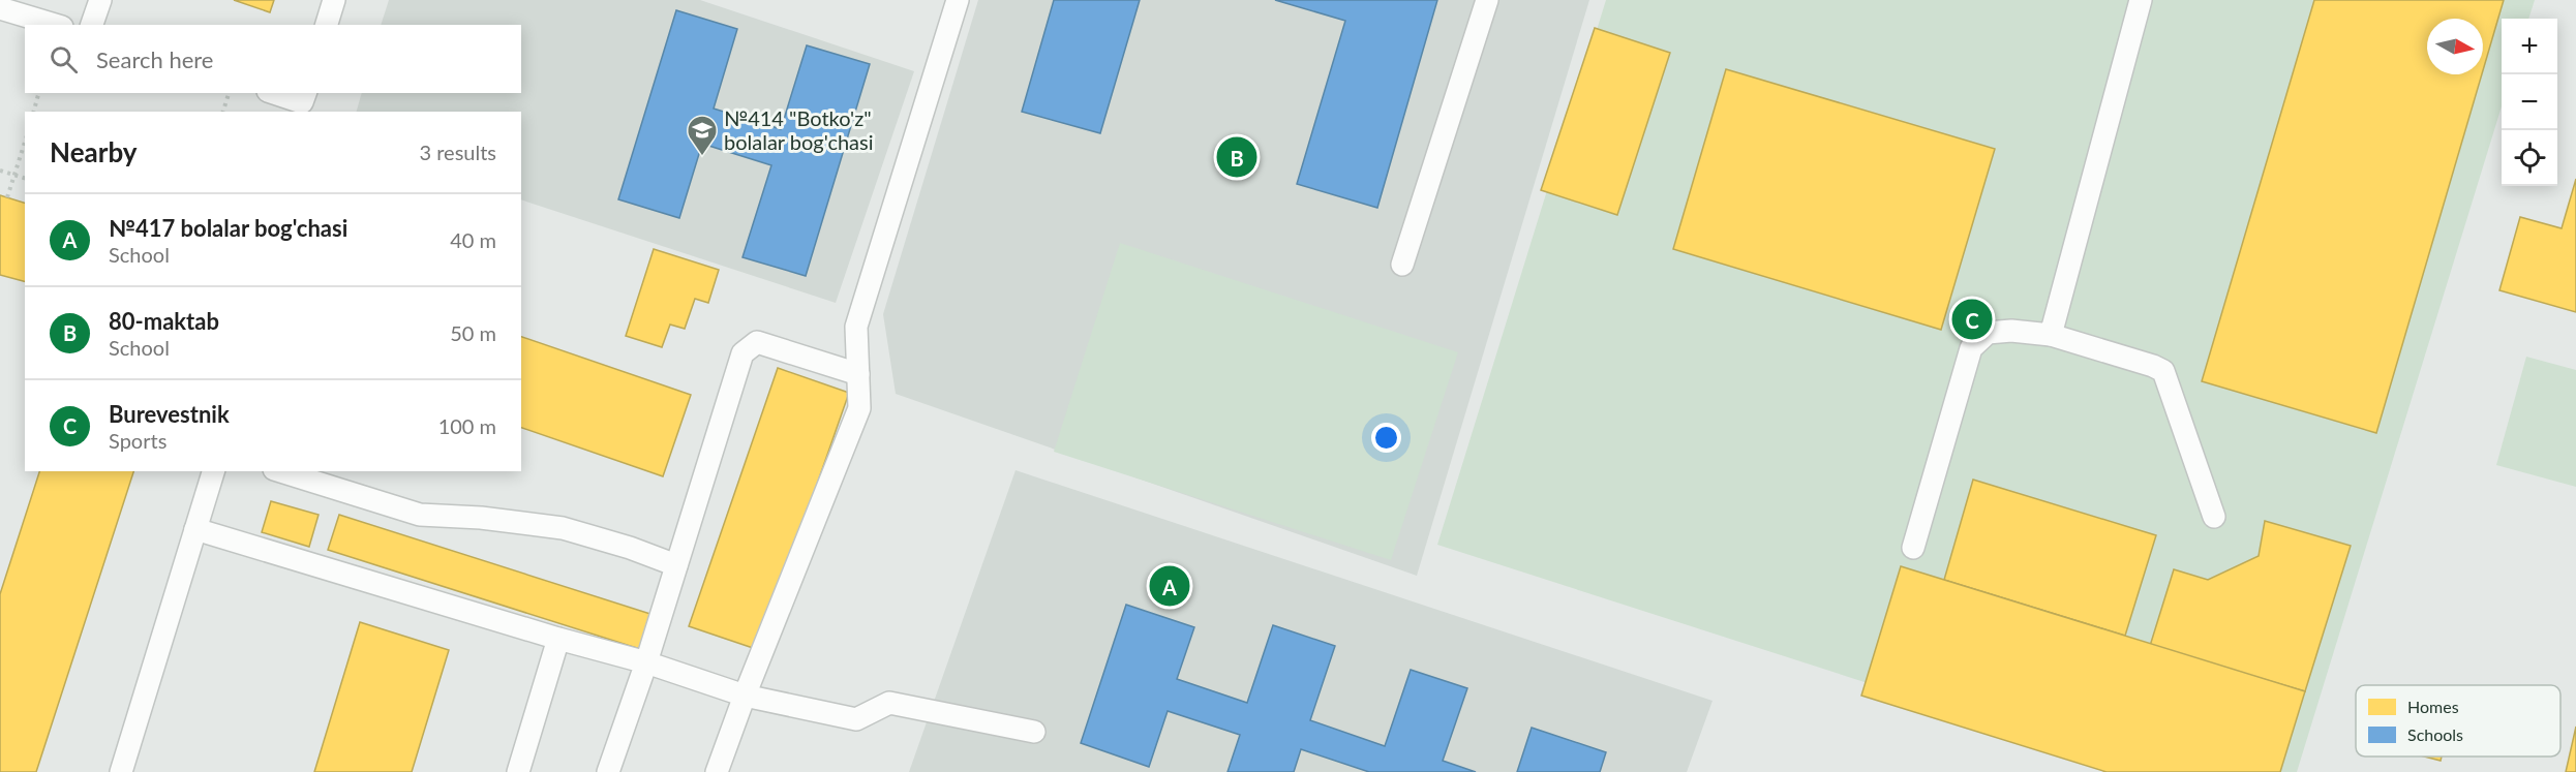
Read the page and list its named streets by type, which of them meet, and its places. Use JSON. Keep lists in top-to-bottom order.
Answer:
{
  "places": {
    "school or university": ["№414 \"Botko'z\" bolalar bog'chasi"]
  },
  "legend": ["Homes", "Schools"],
  "north": "right",
  "page": {
    "map_buttons": ["+", "−"],
    "search": "Search here",
    "heading": ["Nearby", "3 results"],
    "pins": ["B", "C", "A"],
    "list": [
      {
        "mark": "A",
        "name": "№417 bolalar bog'chasi",
        "note": "School",
        "value": "40 m"
      },
      {
        "mark": "B",
        "name": "80-maktab",
        "note": "School",
        "value": "50 m"
      },
      {
        "mark": "C",
        "name": "Burevestnik",
        "note": "Sports",
        "value": "100 m"
      }
    ]
  }
}
